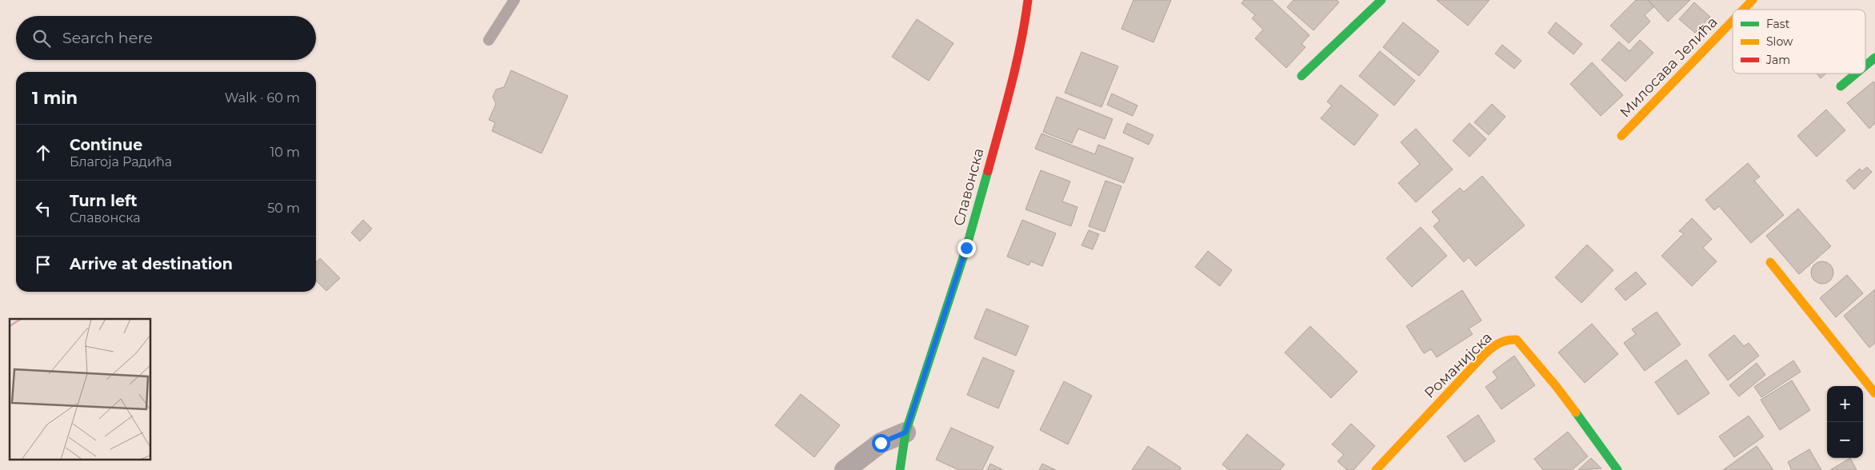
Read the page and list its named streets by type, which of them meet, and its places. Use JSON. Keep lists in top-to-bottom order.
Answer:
{
  "streets": {
    "street": ["Милосава Јелића", "Славонска", "Романијска"]
  },
  "legend": ["Fast", "Slow", "Jam"],
  "page": {
    "search": "Search here",
    "heading": ["1 min", "Walk · 60 m"],
    "list": [
      ["Continue", "Благоја Радића", "10 m"],
      ["Turn left", "Славонска", "50 m"],
      "Arrive at destination"
    ],
    "map_buttons": ["+", "−"]
  }
}
